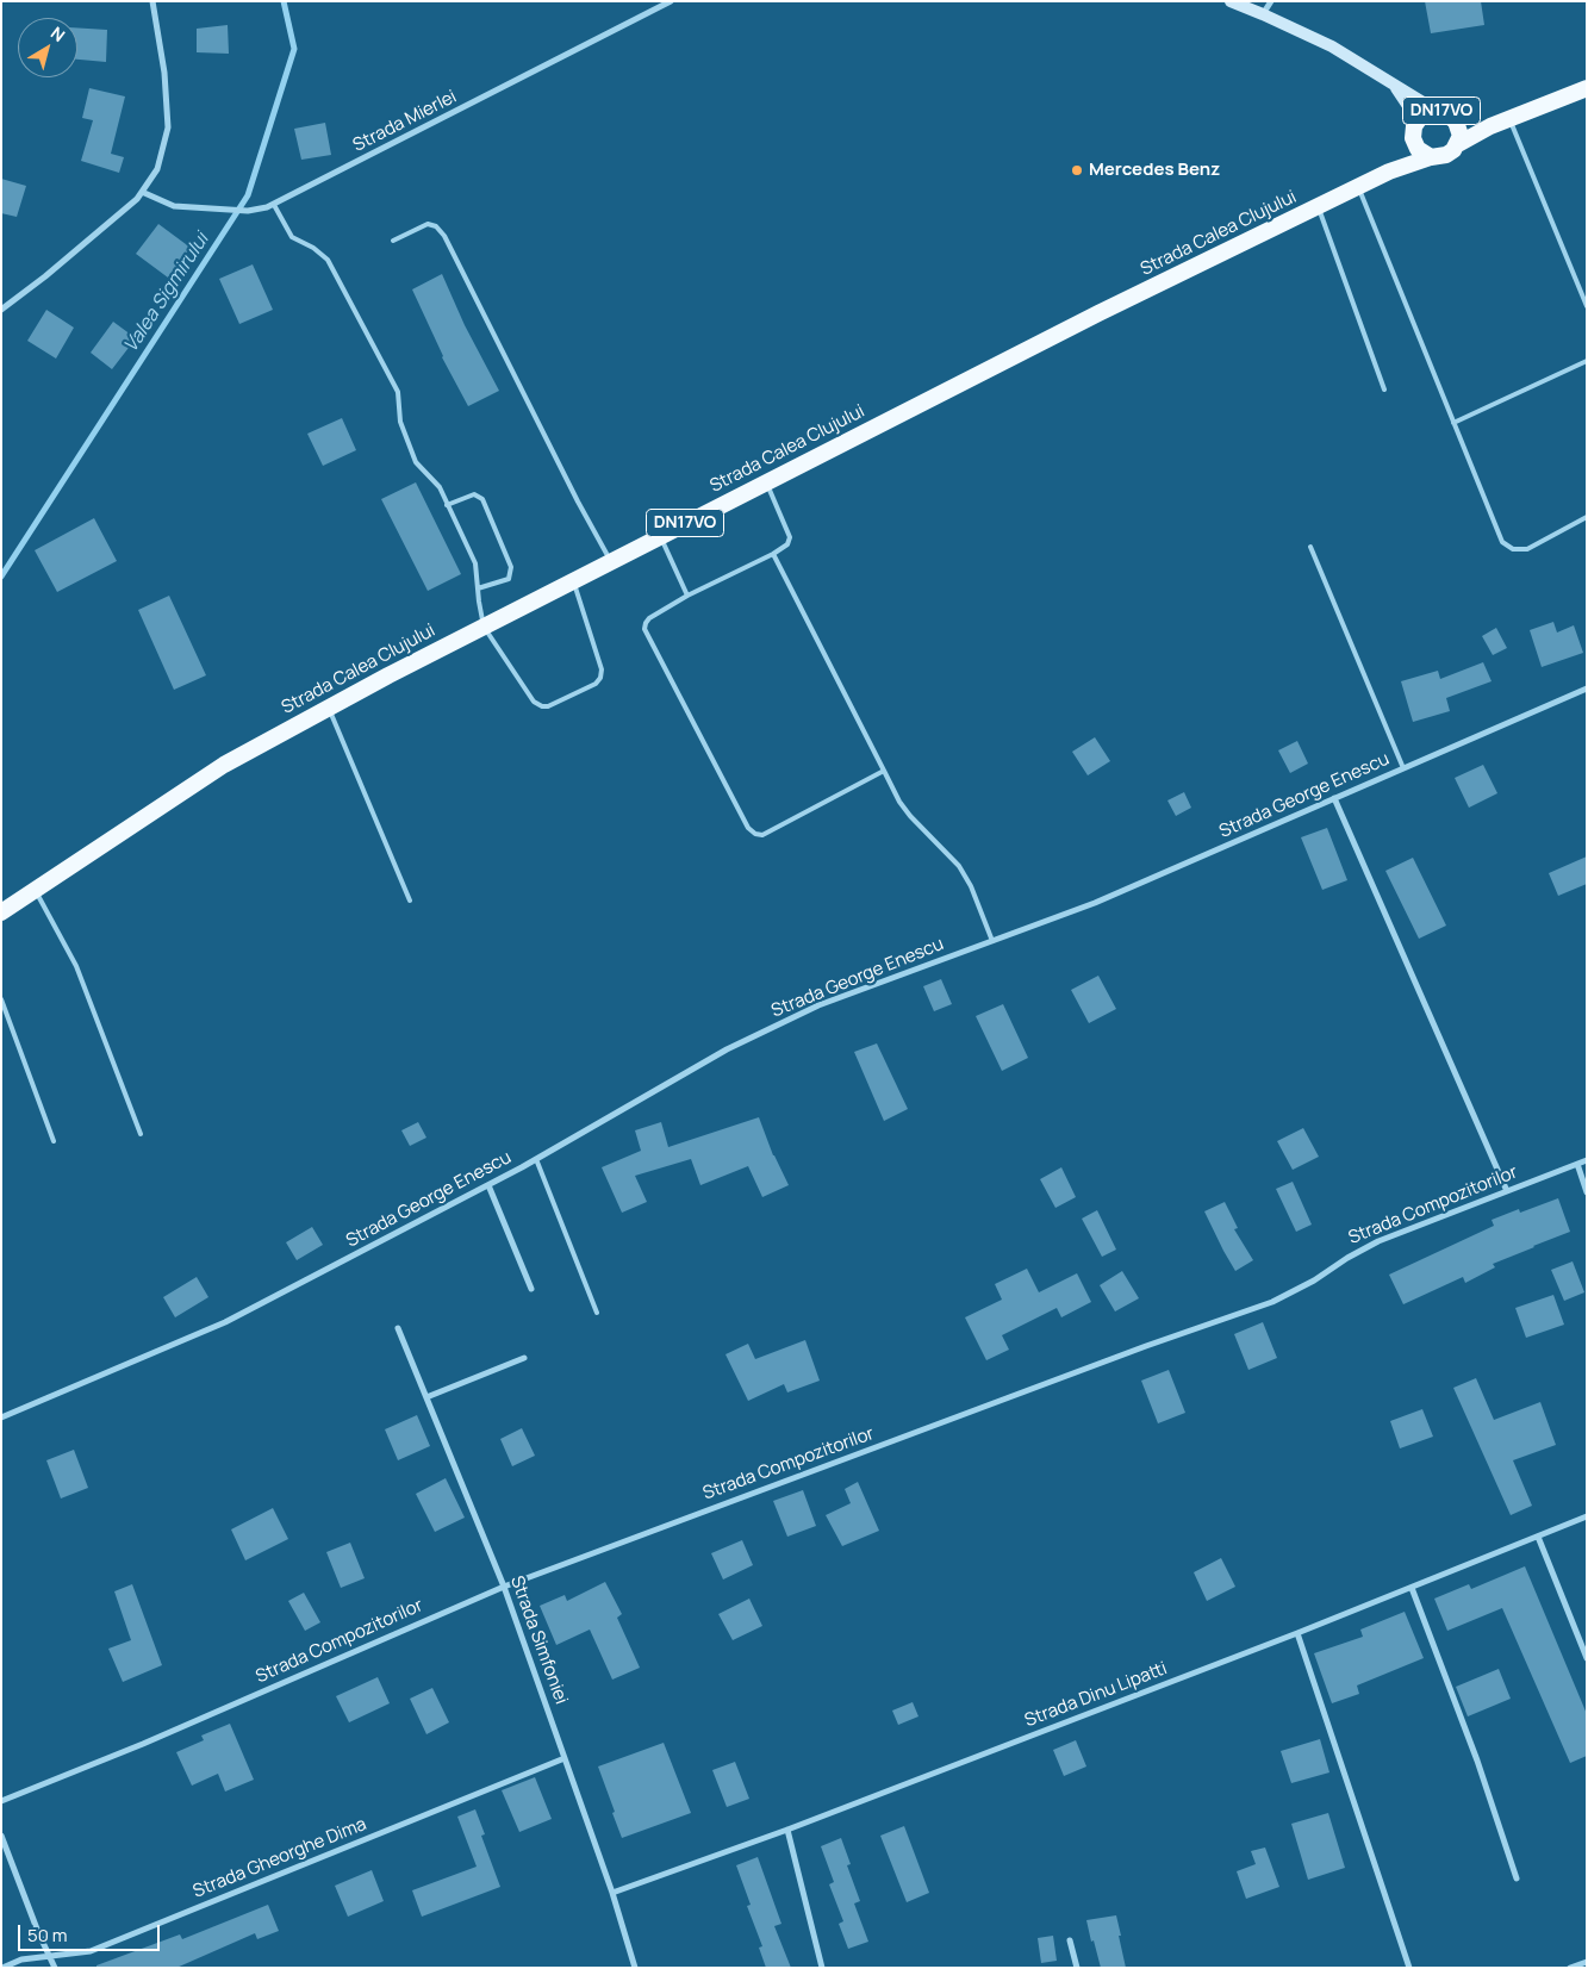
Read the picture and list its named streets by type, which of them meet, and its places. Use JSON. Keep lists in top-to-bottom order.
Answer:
{
  "streets": {
    "highway": ["DN17VO", "Strada Calea Clujului"],
    "street": [
      "Strada Mierlei",
      "Strada George Enescu",
      "Strada Compozitorilor",
      "Strada Simfoniei",
      "Strada Dinu Lipatti",
      "Strada Gheorghe Dima"
    ]
  },
  "crossings": [
    ["DN17VO", "Strada Calea Clujului"],
    ["Strada Compozitorilor", "Strada Simfoniei"],
    ["Strada Simfoniei", "Strada Dinu Lipatti"],
    ["Strada Simfoniei", "Strada Gheorghe Dima"]
  ],
  "water": ["Valea Sigmirului"],
  "places": ["Mercedes Benz"],
  "scale_bar": "50 m",
  "north": "top right"
}
